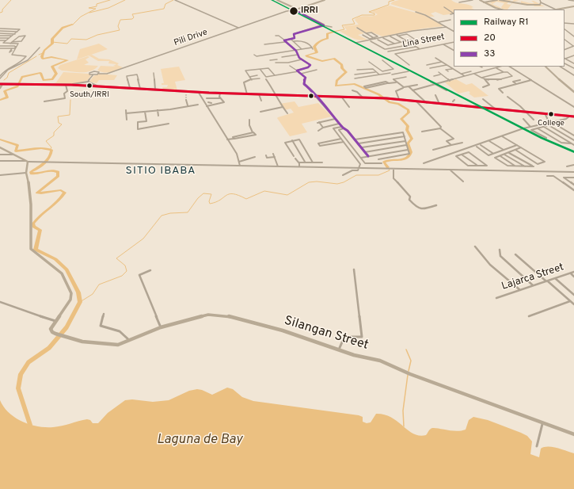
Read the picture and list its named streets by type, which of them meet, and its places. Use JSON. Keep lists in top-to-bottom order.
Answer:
{
  "streets": {
    "street": [
      "Pili Drive",
      "Lina Street",
      "Lajarca Street",
      "Silangan Street"
    ]
  },
  "districts": ["SITIO IBABA"],
  "water": ["Laguna de Bay"],
  "places": ["IRRI", "South/IRRI", "College"],
  "lines": ["rail line R1", "transit line 33", "transit line 20"],
  "legend": ["Railway R1", "20", "33"]
}
